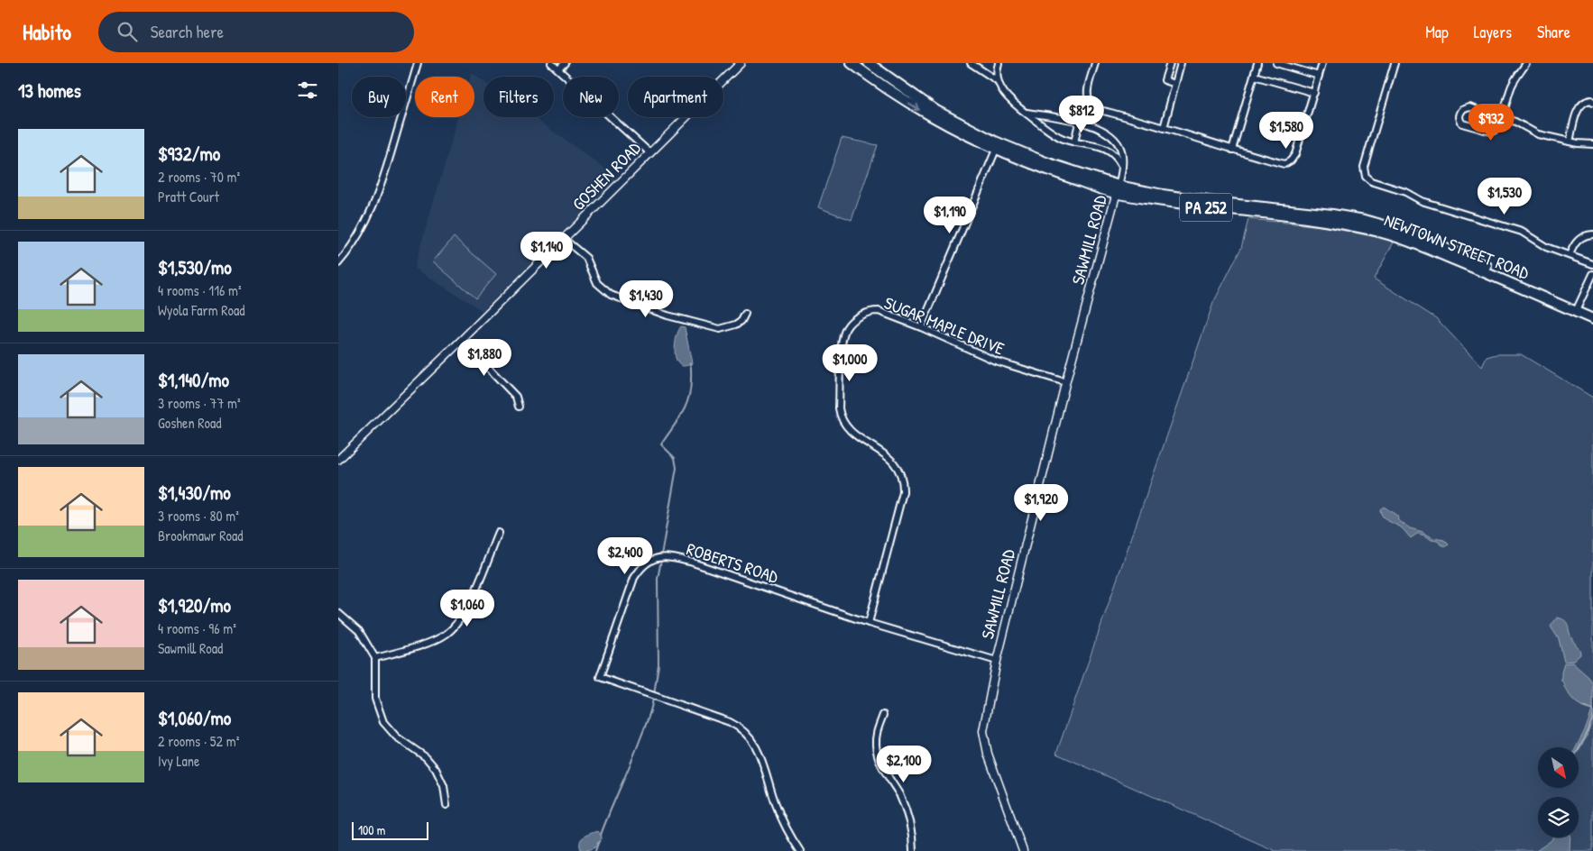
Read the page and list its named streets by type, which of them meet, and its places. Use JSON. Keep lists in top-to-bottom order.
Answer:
{
  "streets": {
    "main road": ["PA 252", "NEWTOWN STREET ROAD"],
    "street": [
      "GOSHEN ROAD",
      "SAWMILL ROAD",
      "SUGAR MAPLE DRIVE",
      "ROBERTS ROAD"
    ]
  },
  "crossings": [
    ["SAWMILL ROAD", "NEWTOWN STREET ROAD"],
    ["SAWMILL ROAD", "SUGAR MAPLE DRIVE"],
    ["SAWMILL ROAD", "ROBERTS ROAD"],
    ["SUGAR MAPLE DRIVE", "ROBERTS ROAD"]
  ],
  "scale_bar": "100 m",
  "north": "bottom right",
  "page": {
    "header": "Habito",
    "search": "Search here",
    "nav": ["Map", "Layers", "Share"],
    "heading": "13 homes",
    "chip": [
      "Buy",
      "Rent",
      "Filters",
      "New",
      "Apartment"
    ],
    "price": [
      "$812",
      "$932",
      "$1,580",
      "$1,530",
      "$1,190",
      "$1,140",
      "$1,430",
      "$1,880",
      "$1,000",
      "$1,920",
      "$2,400",
      "$1,060",
      "$2,100"
    ],
    "list": [
      {
        "name": "$932/mo",
        "note": "2 rooms · 70 m² · Pratt Court"
      },
      {
        "name": "$1,530/mo",
        "note": "4 rooms · 116 m² · Wyola Farm Road"
      },
      {
        "name": "$1,140/mo",
        "note": "3 rooms · 77 m² · Goshen Road"
      },
      {
        "name": "$1,430/mo",
        "note": "3 rooms · 80 m² · Brookmawr Road"
      },
      {
        "name": "$1,920/mo",
        "note": "4 rooms · 96 m² · Sawmill Road"
      },
      {
        "name": "$1,060/mo",
        "note": "2 rooms · 52 m² · Ivy Lane"
      }
    ],
    "scale": "100 m"
  }
}
